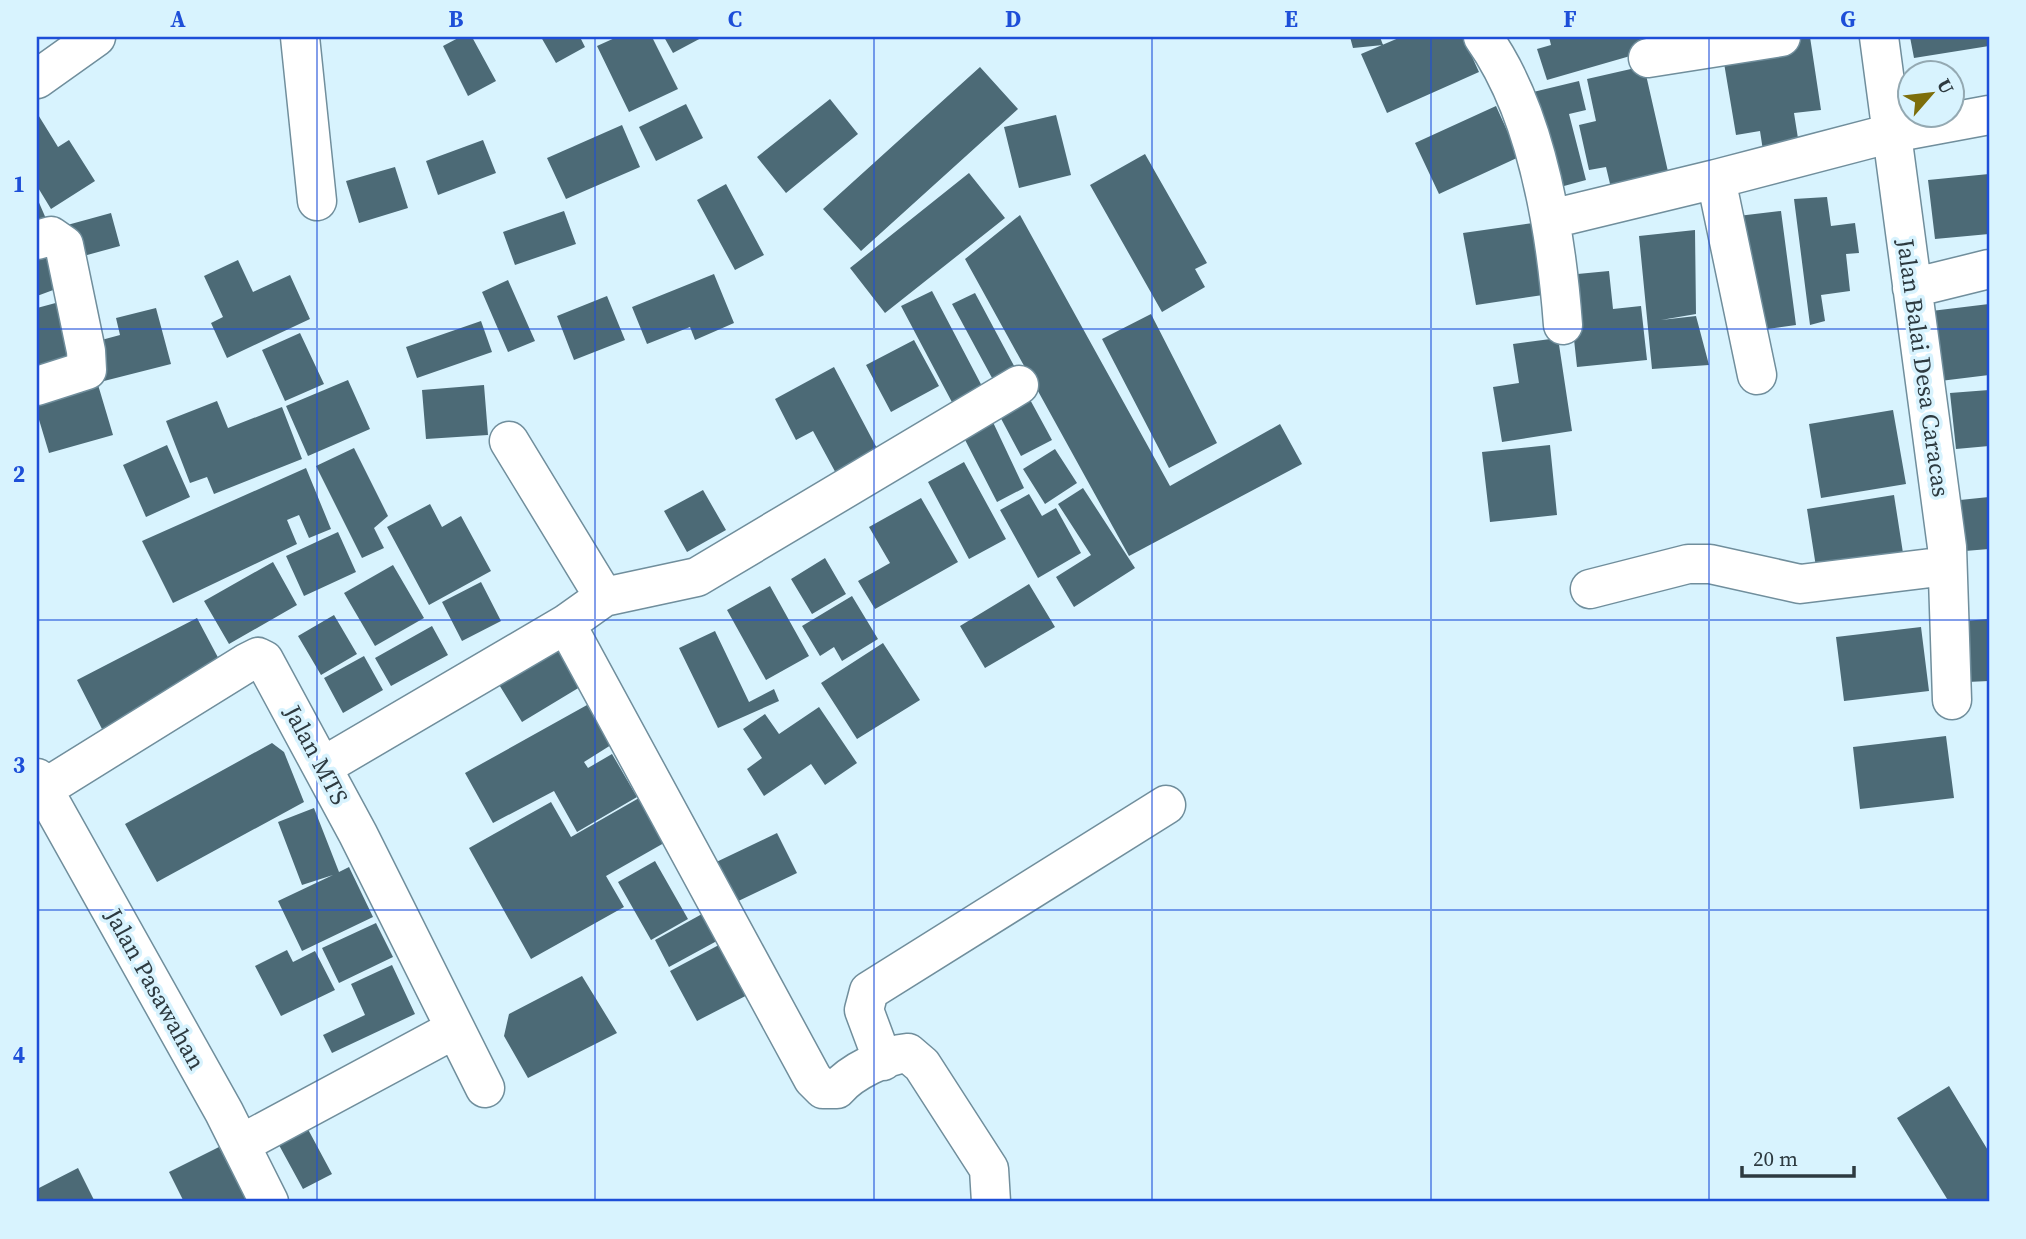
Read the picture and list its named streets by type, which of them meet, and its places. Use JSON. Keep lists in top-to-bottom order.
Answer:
{
  "streets": {
    "street": ["Jalan Balai Desa Caracas", "Jalan MTS", "Jalan Pasawahan"]
  },
  "crossings": [
    ["Jalan MTS", "Jalan Pasawahan"]
  ],
  "scale_bar": "20 m",
  "north": "top right",
  "grid": {
    "columns": [
      "A",
      "B",
      "C",
      "D",
      "E",
      "F",
      "G"
    ],
    "rows": [
      "1",
      "2",
      "3",
      "4"
    ]
  }
}
